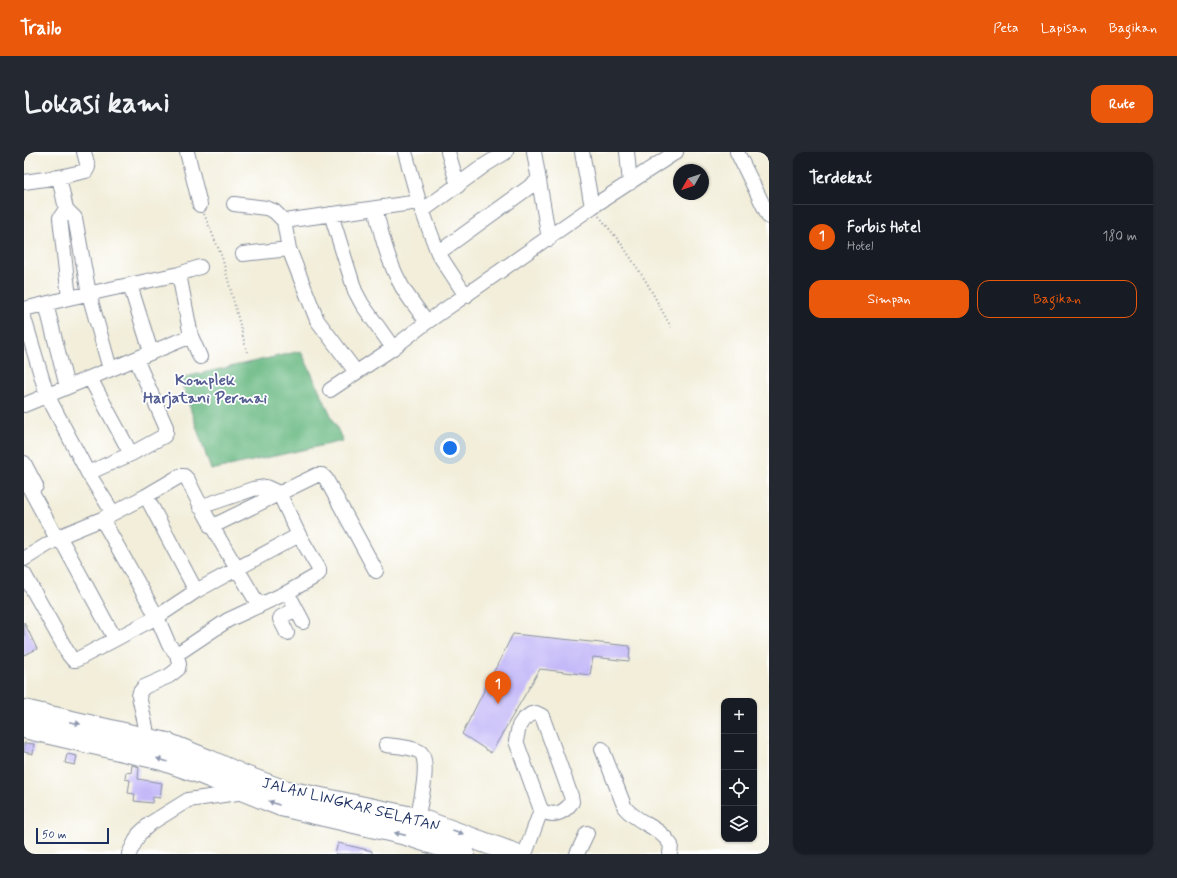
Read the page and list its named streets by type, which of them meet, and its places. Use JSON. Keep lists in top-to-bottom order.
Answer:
{
  "streets": {
    "highway": ["JALAN LINGKAR SELATAN"]
  },
  "districts": ["Komplek Harjatani Permai"],
  "scale_bar": "50 m",
  "north": "bottom left",
  "page": {
    "header": "Trailo",
    "nav": ["Peta", "Lapisan", "Bagikan"],
    "buttons": [
      "Rute",
      ["Simpan", "Bagikan"]
    ],
    "title": "Lokasi kami",
    "heading": "Terdekat",
    "list": [
      {
        "mark": "1",
        "name": "Forbis Hotel",
        "note": "Hotel",
        "value": "180 m"
      }
    ],
    "pins": "1",
    "map_buttons": ["+", "−"],
    "scale": "50 m"
  }
}
